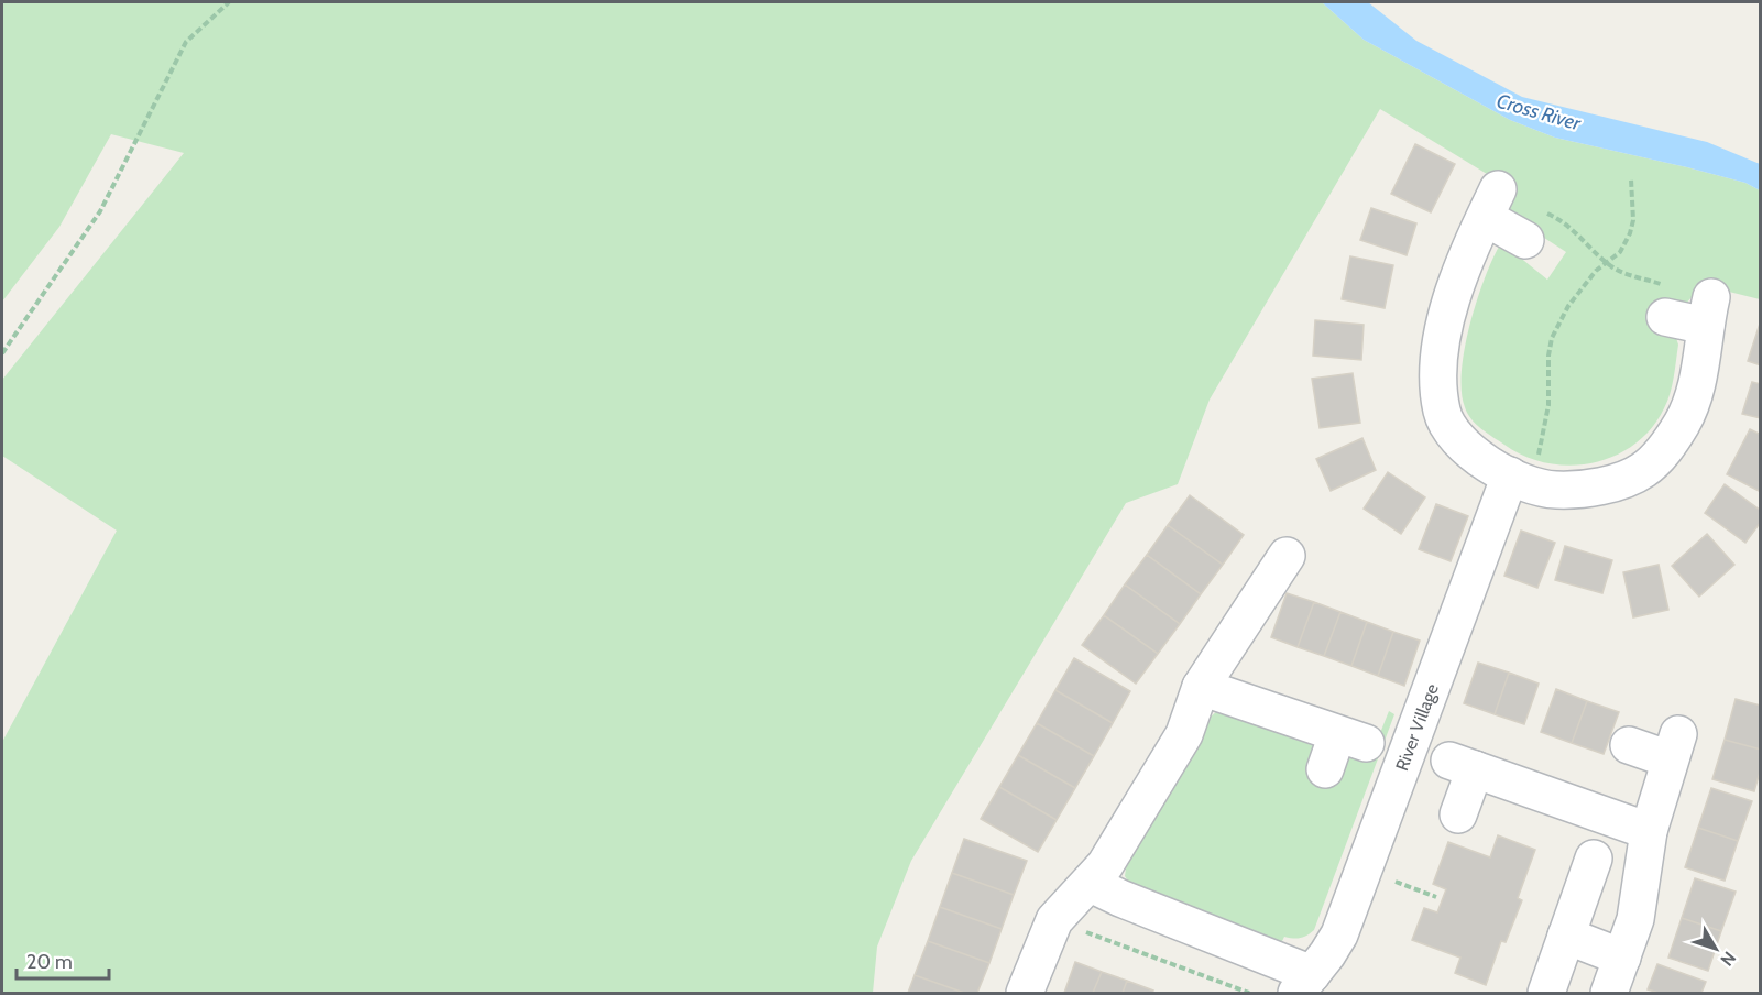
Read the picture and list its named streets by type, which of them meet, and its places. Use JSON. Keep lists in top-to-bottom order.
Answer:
{
  "streets": {
    "street": ["River Village"]
  },
  "water": ["Cross River"],
  "scale_bar": "20 m",
  "north": "bottom right"
}
